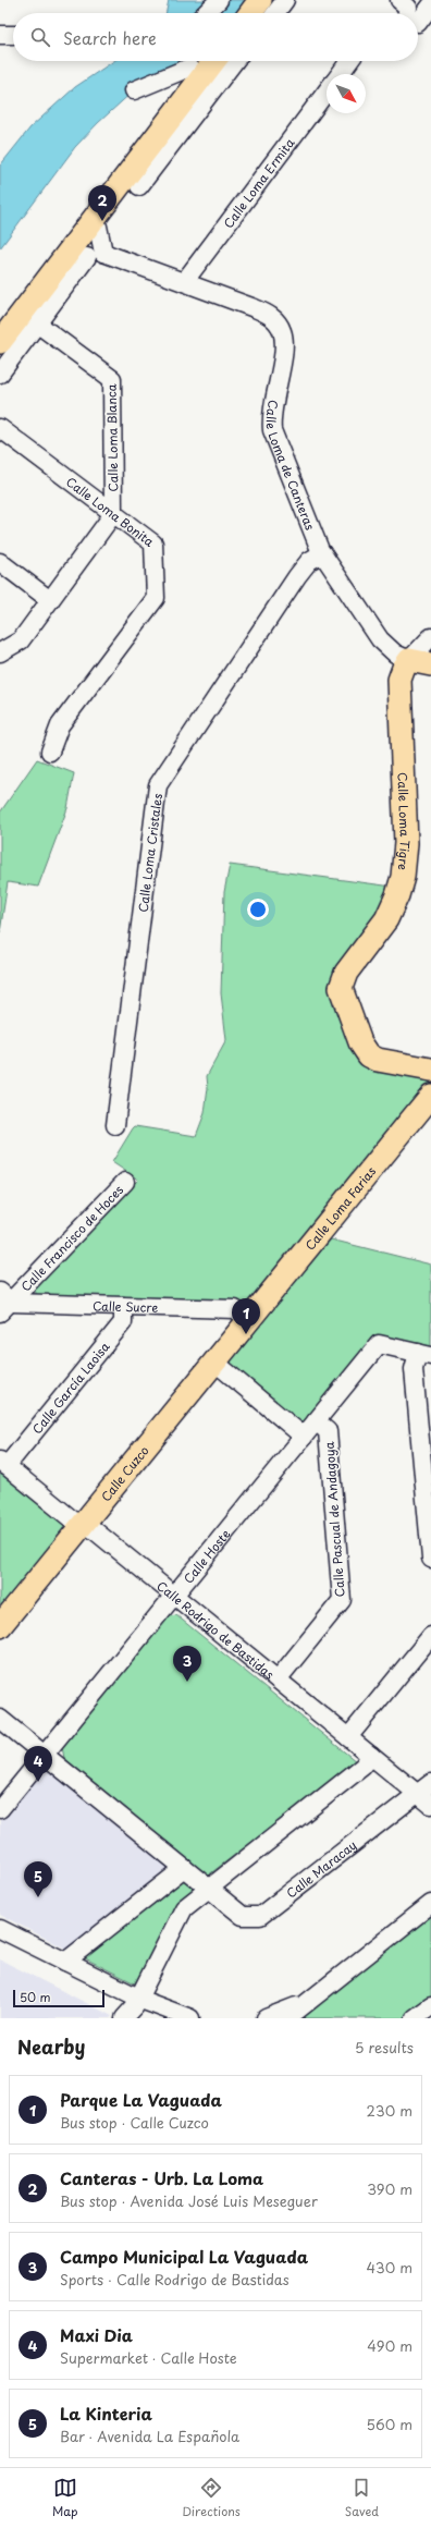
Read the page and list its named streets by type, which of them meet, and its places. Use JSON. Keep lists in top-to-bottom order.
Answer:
{
  "streets": {
    "main road": ["Calle Loma Tigre", "Calle Loma Farias", "Calle Cuzco"],
    "street": [
      "Calle Loma Ermita",
      "Calle Loma Blanca",
      "Calle Loma de Canteras",
      "Calle Loma Bonita",
      "Calle Loma Cristales",
      "Calle Francisco de Hoces",
      "Calle Sucre",
      "Calle García Laoisa",
      "Calle Pascual de Andagoya",
      "Calle Hoste",
      "Calle Rodrigo de Bastidas",
      "Calle Maracay"
    ]
  },
  "crossings": [
    ["Calle Loma Ermita", "Calle Loma de Canteras"],
    ["Calle Loma Blanca", "Calle Loma Bonita"],
    ["Calle Loma de Canteras", "Calle Loma Tigre"],
    ["Calle Loma de Canteras", "Calle Loma Cristales"],
    ["Calle Loma Farias", "Calle Sucre"],
    ["Calle Loma Farias", "Calle Cuzco"],
    ["Calle Francisco de Hoces", "Calle Sucre"],
    ["Calle Sucre", "Calle García Laoisa"],
    ["Calle Sucre", "Calle Cuzco"],
    ["Calle García Laoisa", "Calle Rodrigo de Bastidas"],
    ["Calle Cuzco", "Calle Rodrigo de Bastidas"],
    ["Calle Pascual de Andagoya", "Calle Hoste"],
    ["Calle Pascual de Andagoya", "Calle Rodrigo de Bastidas"],
    ["Calle Hoste", "Calle Rodrigo de Bastidas"],
    ["Calle Hoste", "Calle Maracay"],
    ["Calle Rodrigo de Bastidas", "Calle Maracay"]
  ],
  "scale_bar": "50 m",
  "north": "bottom right",
  "page": {
    "search": "Search here",
    "pins": [
      "2",
      "1",
      "3",
      "4",
      "5"
    ],
    "scale": "50 m",
    "heading": ["Nearby", "5 results"],
    "list": [
      {
        "mark": "1",
        "name": "Parque La Vaguada",
        "note": "Bus stop · Calle Cuzco",
        "value": "230 m"
      },
      {
        "mark": "2",
        "name": "Canteras - Urb. La Loma",
        "note": "Bus stop · Avenida José Luis Meseguer",
        "value": "390 m"
      },
      {
        "mark": "3",
        "name": "Campo Municipal La Vaguada",
        "note": "Sports · Calle Rodrigo de Bastidas",
        "value": "430 m"
      },
      {
        "mark": "4",
        "name": "Maxi Dia",
        "note": "Supermarket · Calle Hoste",
        "value": "490 m"
      },
      {
        "mark": "5",
        "name": "La Kinteria",
        "note": "Bar · Avenida La Española",
        "value": "560 m"
      }
    ],
    "nav": ["Map", "Directions", "Saved"]
  }
}
